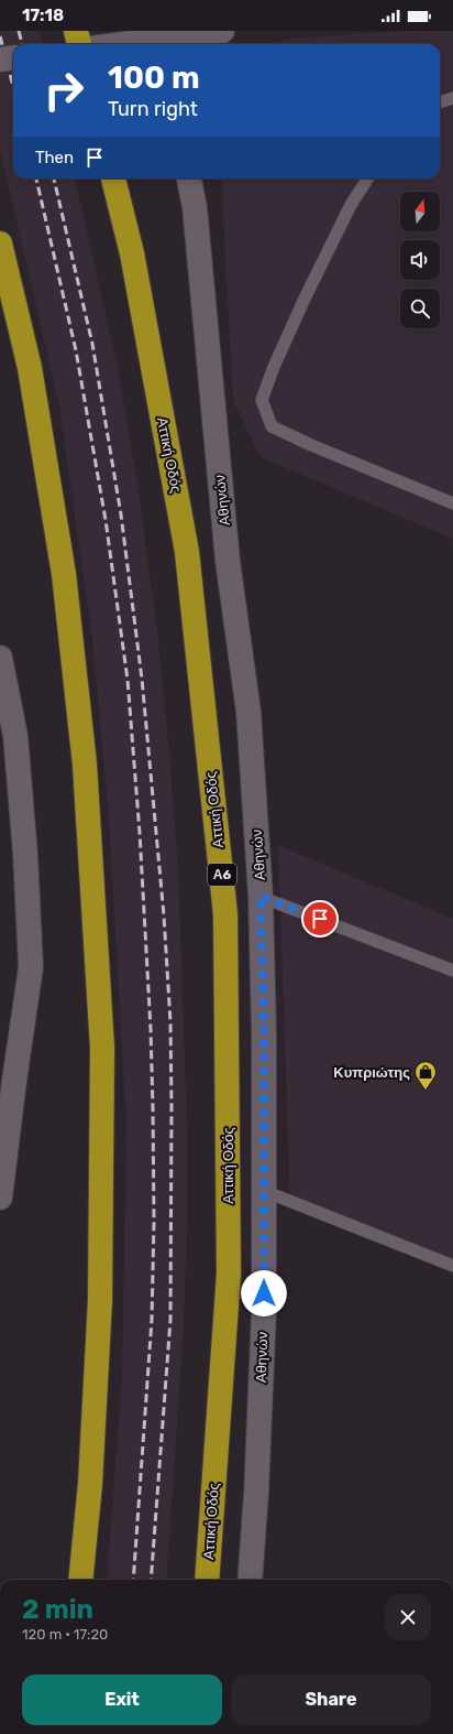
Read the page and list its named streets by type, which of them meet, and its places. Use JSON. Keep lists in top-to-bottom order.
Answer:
{
  "streets": {
    "highway": ["Αττική Οδός", "Α6"],
    "street": ["Αθηνών"]
  },
  "places": {
    "shop": ["Κυπριώτης"]
  },
  "north": "top",
  "page": {
    "status": "17:18",
    "turn": ["100 m", "Turn right"],
    "then": "Then",
    "heading": ["2 min", "120 m · 17:20"],
    "buttons": ["Exit", "Share"]
  }
}
